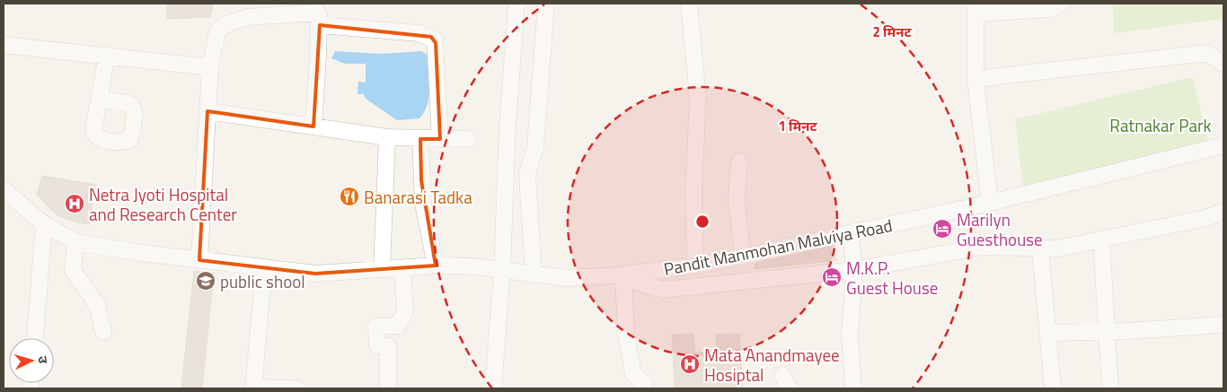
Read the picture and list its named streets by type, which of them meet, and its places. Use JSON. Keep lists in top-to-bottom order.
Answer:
{
  "streets": {
    "street": ["Pandit Manmohan Malviya Road"]
  },
  "parks": ["Ratnakar Park"],
  "places": {
    "restaurant": ["Banarasi Tadka"],
    "hospital": ["Netra Jyoti Hospital and Research Center", "Mata Anandmayee Hosiptal"],
    "hotel": ["Marilyn Guesthouse", "M.K.P. Guest House"],
    "school or university": ["public shool"]
  },
  "north": "right",
  "rings": ["2 मिनट", "1 मिनट"]
}
